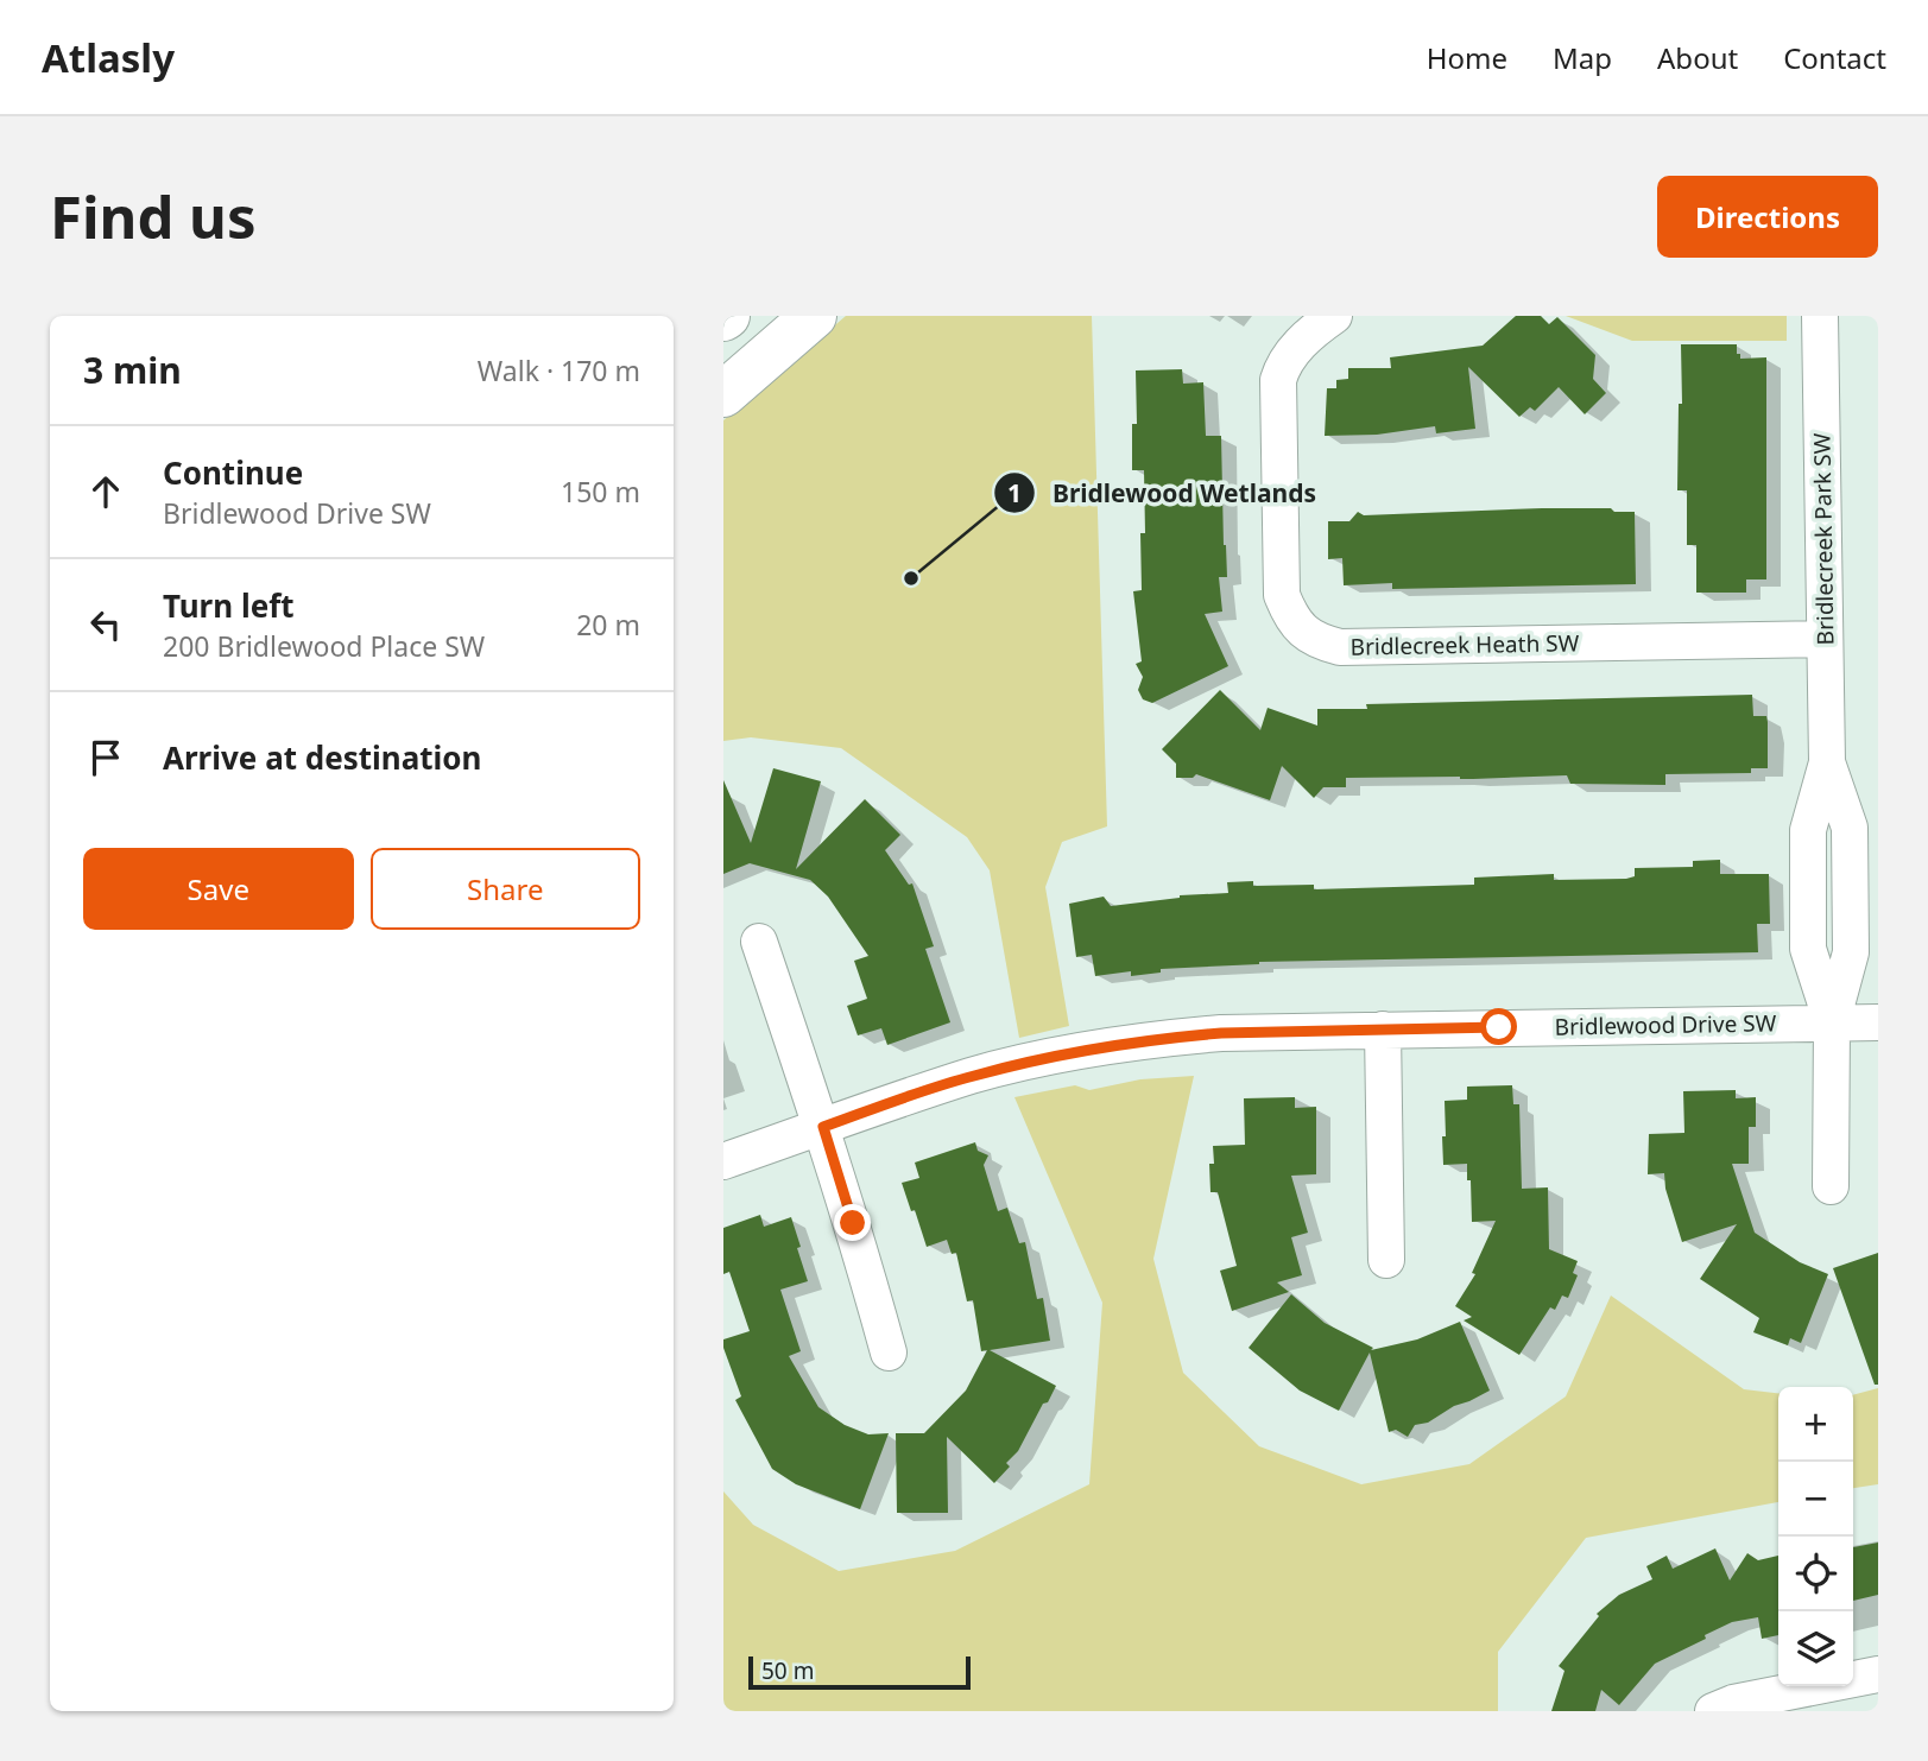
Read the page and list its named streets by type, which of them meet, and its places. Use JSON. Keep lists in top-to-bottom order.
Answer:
{
  "streets": {
    "street": ["Bridlecreek Park SW", "Bridlecreek Heath SW", "Bridlewood Drive SW"]
  },
  "crossings": [
    ["Bridlecreek Park SW", "Bridlecreek Heath SW"],
    ["Bridlecreek Park SW", "Bridlewood Drive SW"]
  ],
  "places": ["Bridlewood Wetlands"],
  "scale_bar": "50 m",
  "page": {
    "header": "Atlasly",
    "nav": [
      "Home",
      "Map",
      "About",
      "Contact"
    ],
    "buttons": [
      "Directions",
      ["Save", "Share"]
    ],
    "title": "Find us",
    "heading": ["3 min", "Walk · 170 m"],
    "list": [
      ["Continue", "Bridlewood Drive SW", "150 m"],
      ["Turn left", "200 Bridlewood Place SW", "20 m"],
      "Arrive at destination"
    ],
    "map_buttons": ["+", "−"],
    "scale": "50 m"
  }
}
